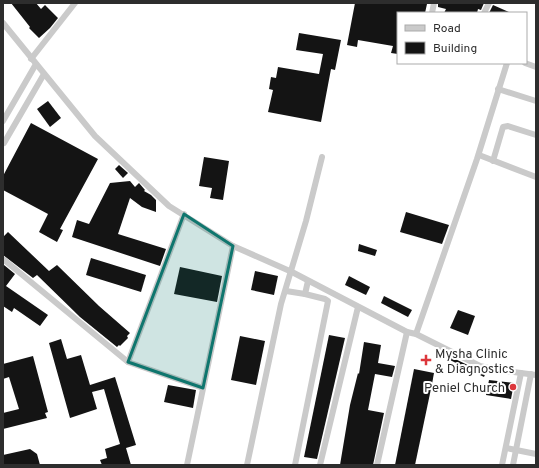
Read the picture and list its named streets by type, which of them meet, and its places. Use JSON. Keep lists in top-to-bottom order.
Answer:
{
  "places": {
    "health": ["Mysha Clinic & Diagnostics"],
    "other": ["Peniel Church"]
  },
  "legend": ["Road", "Building"]
}
